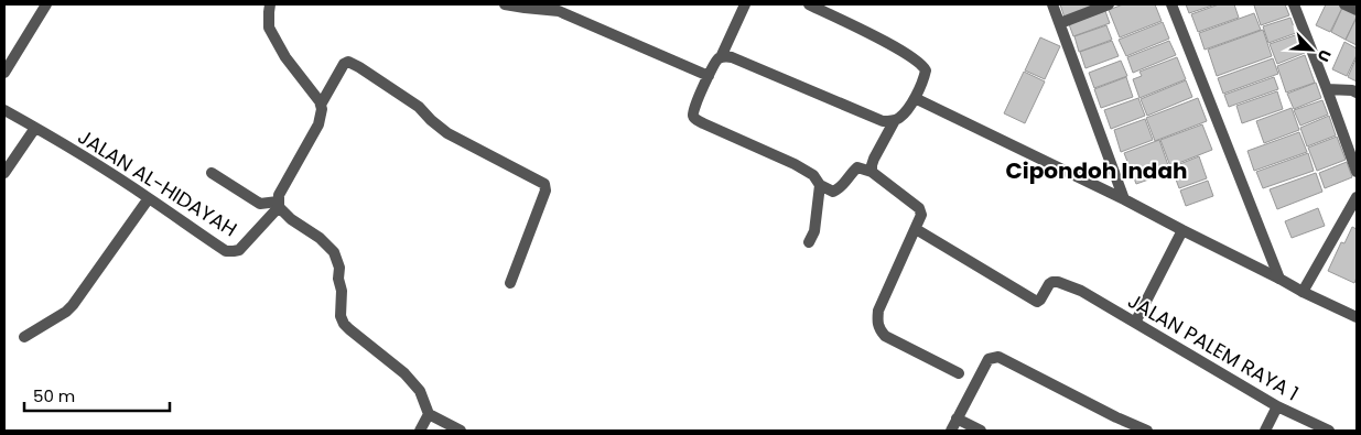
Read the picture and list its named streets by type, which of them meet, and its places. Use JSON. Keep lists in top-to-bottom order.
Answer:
{
  "streets": {
    "street": ["JALAN AL-HIDAYAH", "JALAN PALEM RAYA 1"]
  },
  "districts": ["Cipondoh Indah"],
  "scale_bar": "50 m",
  "north": "bottom right"
}
